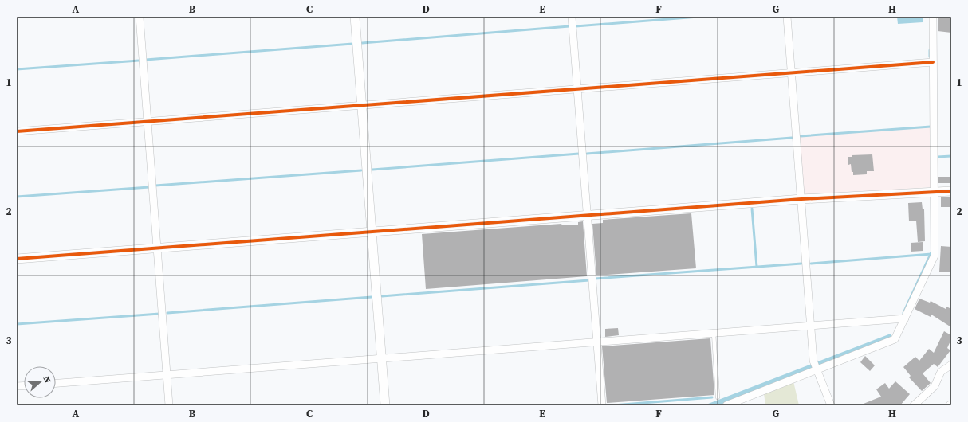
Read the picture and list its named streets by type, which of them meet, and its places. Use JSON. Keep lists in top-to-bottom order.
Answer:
{
  "north": "right",
  "grid": {
    "columns": [
      "A",
      "B",
      "C",
      "D",
      "E",
      "F",
      "G",
      "H"
    ],
    "rows": ["1", "2", "3"]
  }
}
